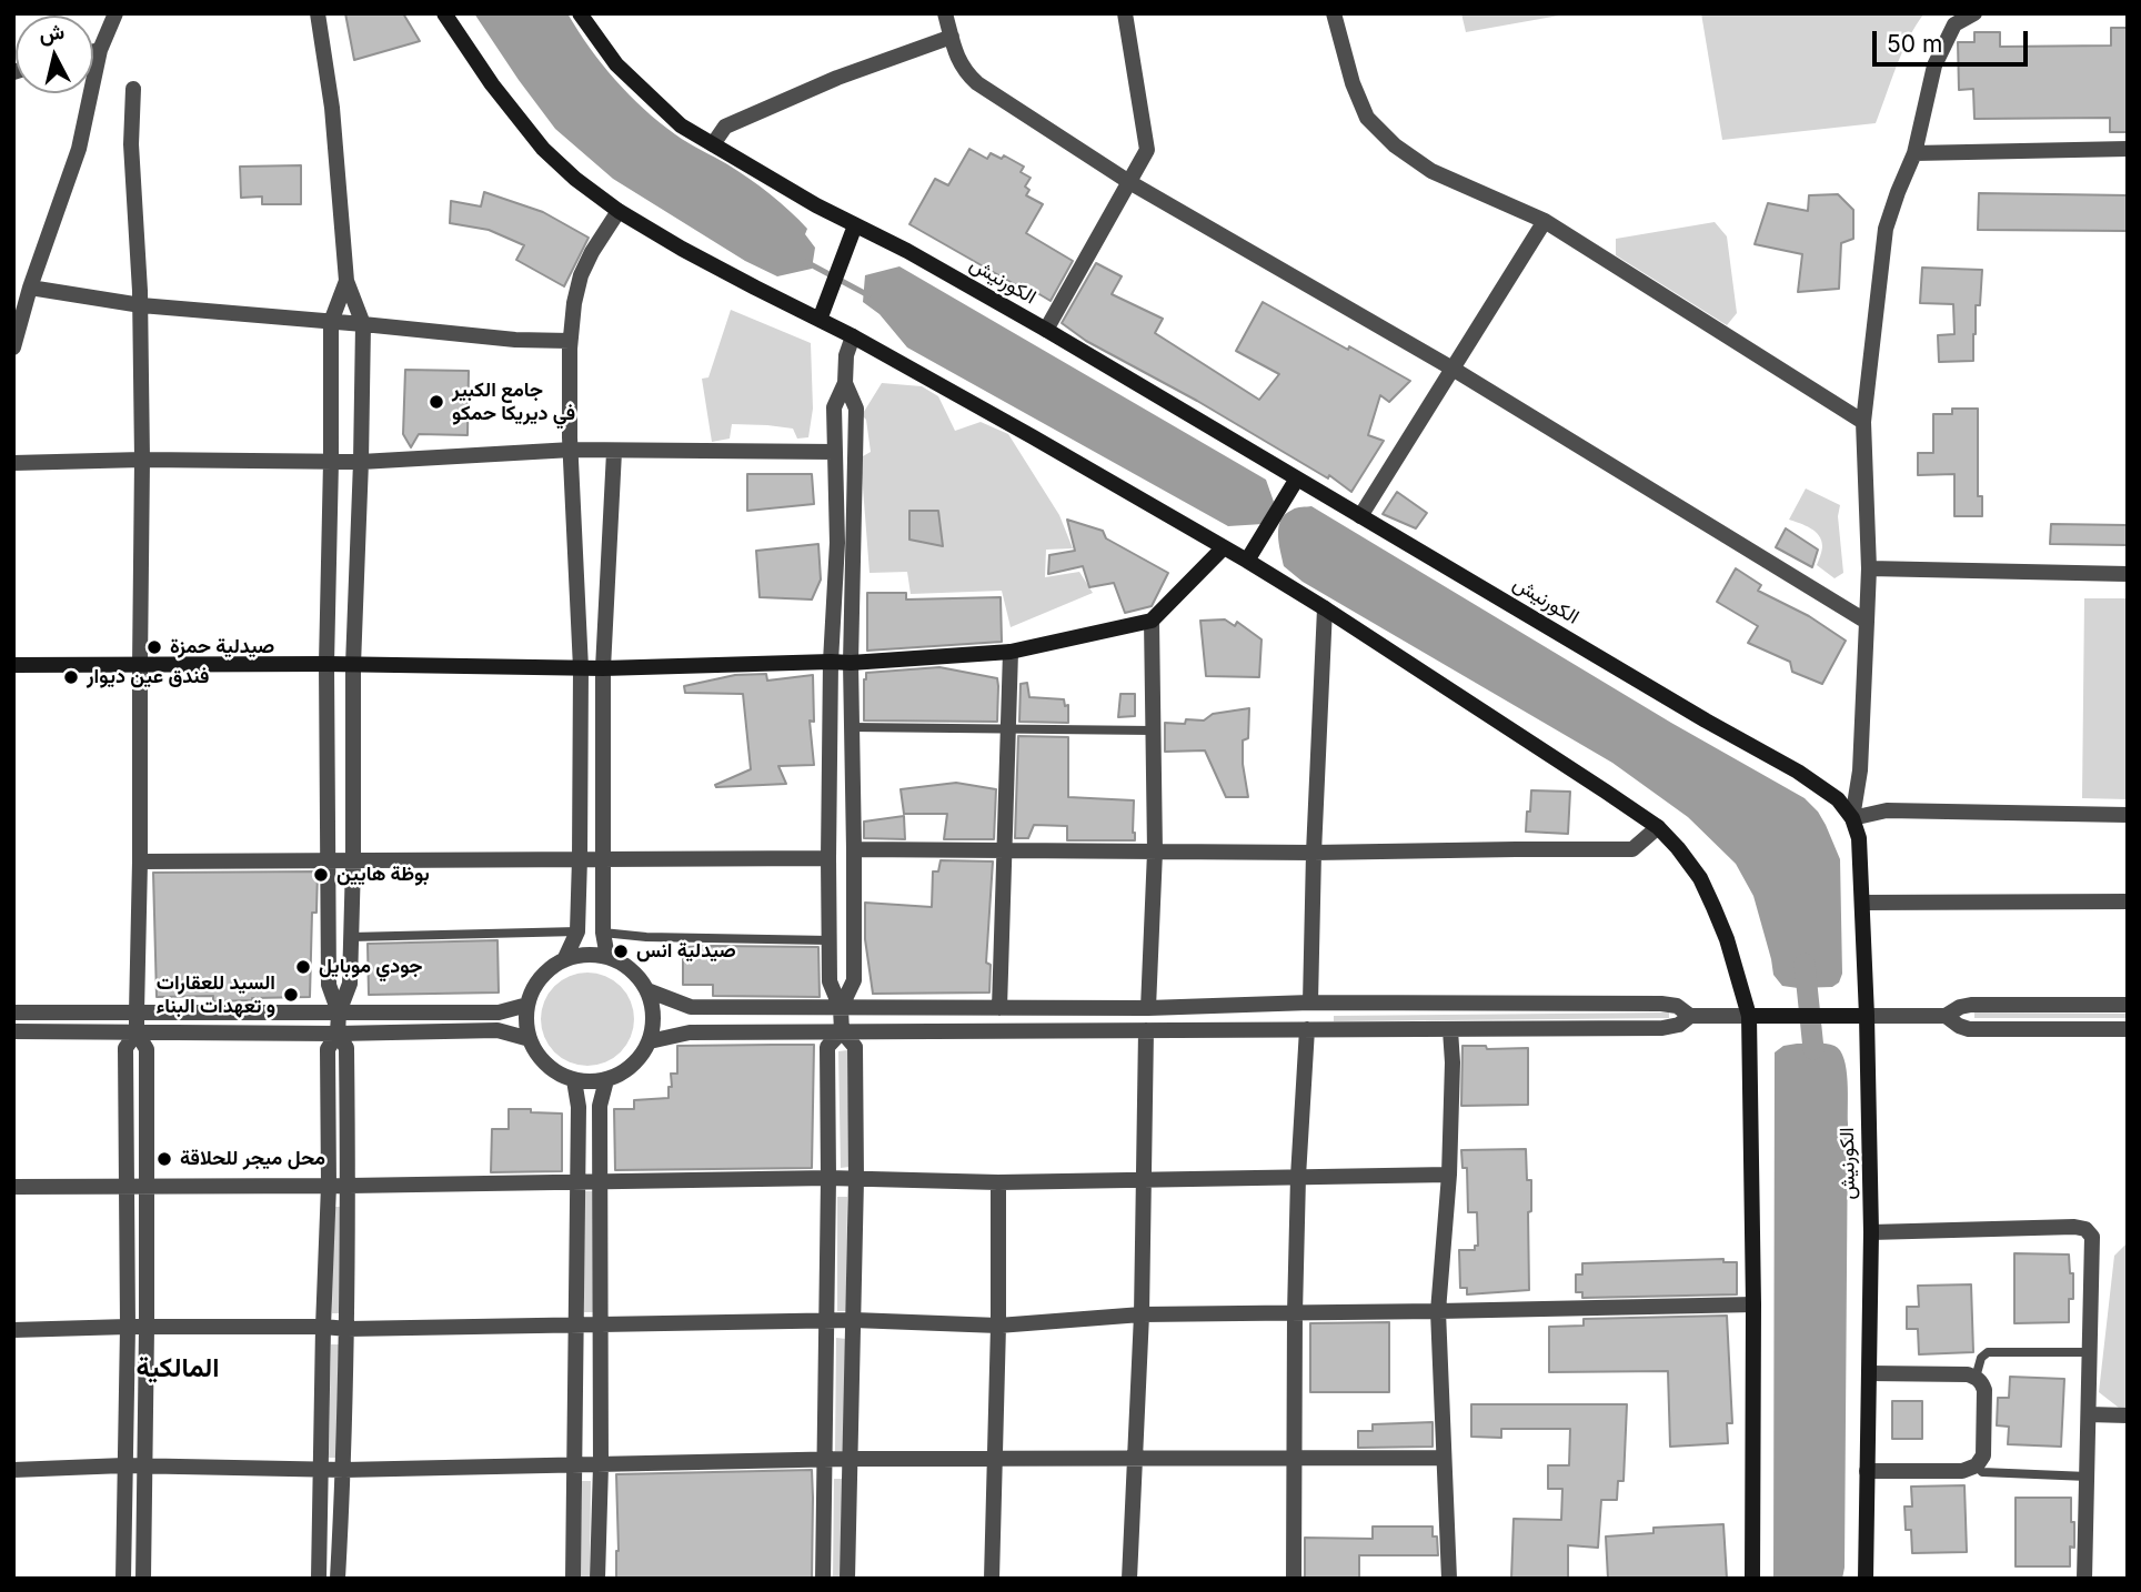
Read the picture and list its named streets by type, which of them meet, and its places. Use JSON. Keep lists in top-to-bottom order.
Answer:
{
  "streets": {
    "main road": ["الكورنيش"]
  },
  "districts": ["المالكية"],
  "places": [
    "جامع الكبير في ديريكا حمكو",
    "صيدلية حمزة",
    "فندق عين ديوار",
    "بوظة هايين",
    "صيدلية انس",
    "جودي موبايل",
    "السيد للعقارات و تعهدات البناء",
    "محل ميجر للحلاقة"
  ],
  "scale_bar": "50 m",
  "north": "top"
}
